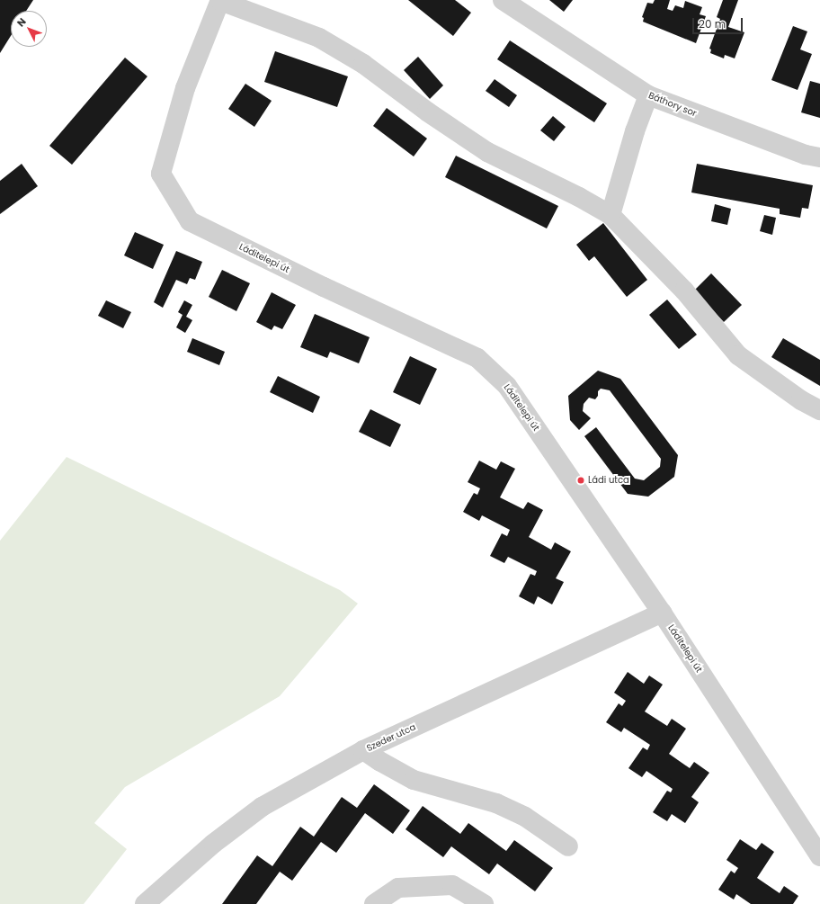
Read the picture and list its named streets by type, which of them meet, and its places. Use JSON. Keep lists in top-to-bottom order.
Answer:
{
  "streets": {
    "street": ["Báthory sor", "Láditelepi út", "Szeder utca"]
  },
  "crossings": [
    ["Láditelepi út", "Szeder utca"]
  ],
  "places": ["Ládi utca"],
  "scale_bar": "20 m",
  "north": "top left"
}
